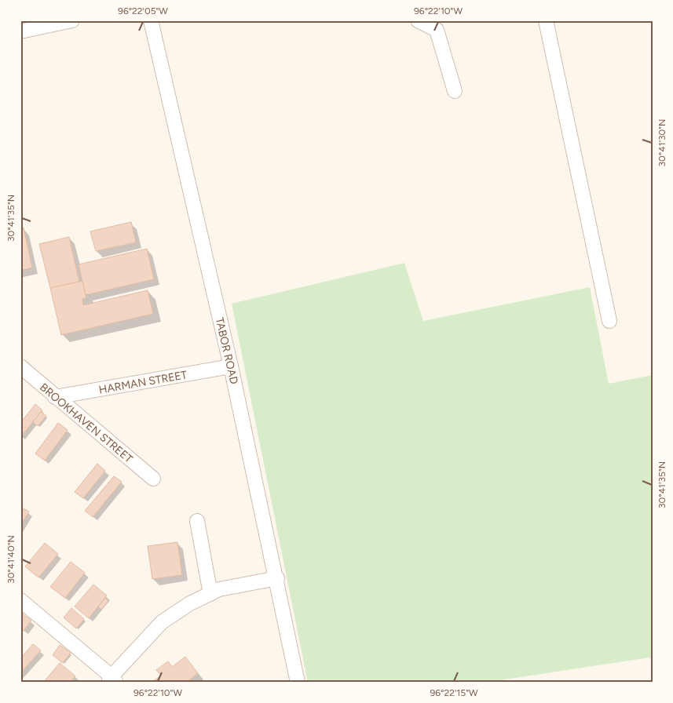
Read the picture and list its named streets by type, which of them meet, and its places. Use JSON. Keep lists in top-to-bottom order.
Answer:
{
  "streets": {
    "street": ["TABOR ROAD", "HARMAN STREET", "BROOKHAVEN STREET"]
  },
  "crossings": [
    ["TABOR ROAD", "HARMAN STREET"],
    ["HARMAN STREET", "BROOKHAVEN STREET"]
  ],
  "coordinates": [
    "96°22'05\"W",
    "96°22'10\"W",
    "30°41'30\"N",
    "30°41'35\"N",
    "30°41'40\"N",
    "96°22'15\"W"
  ]
}
